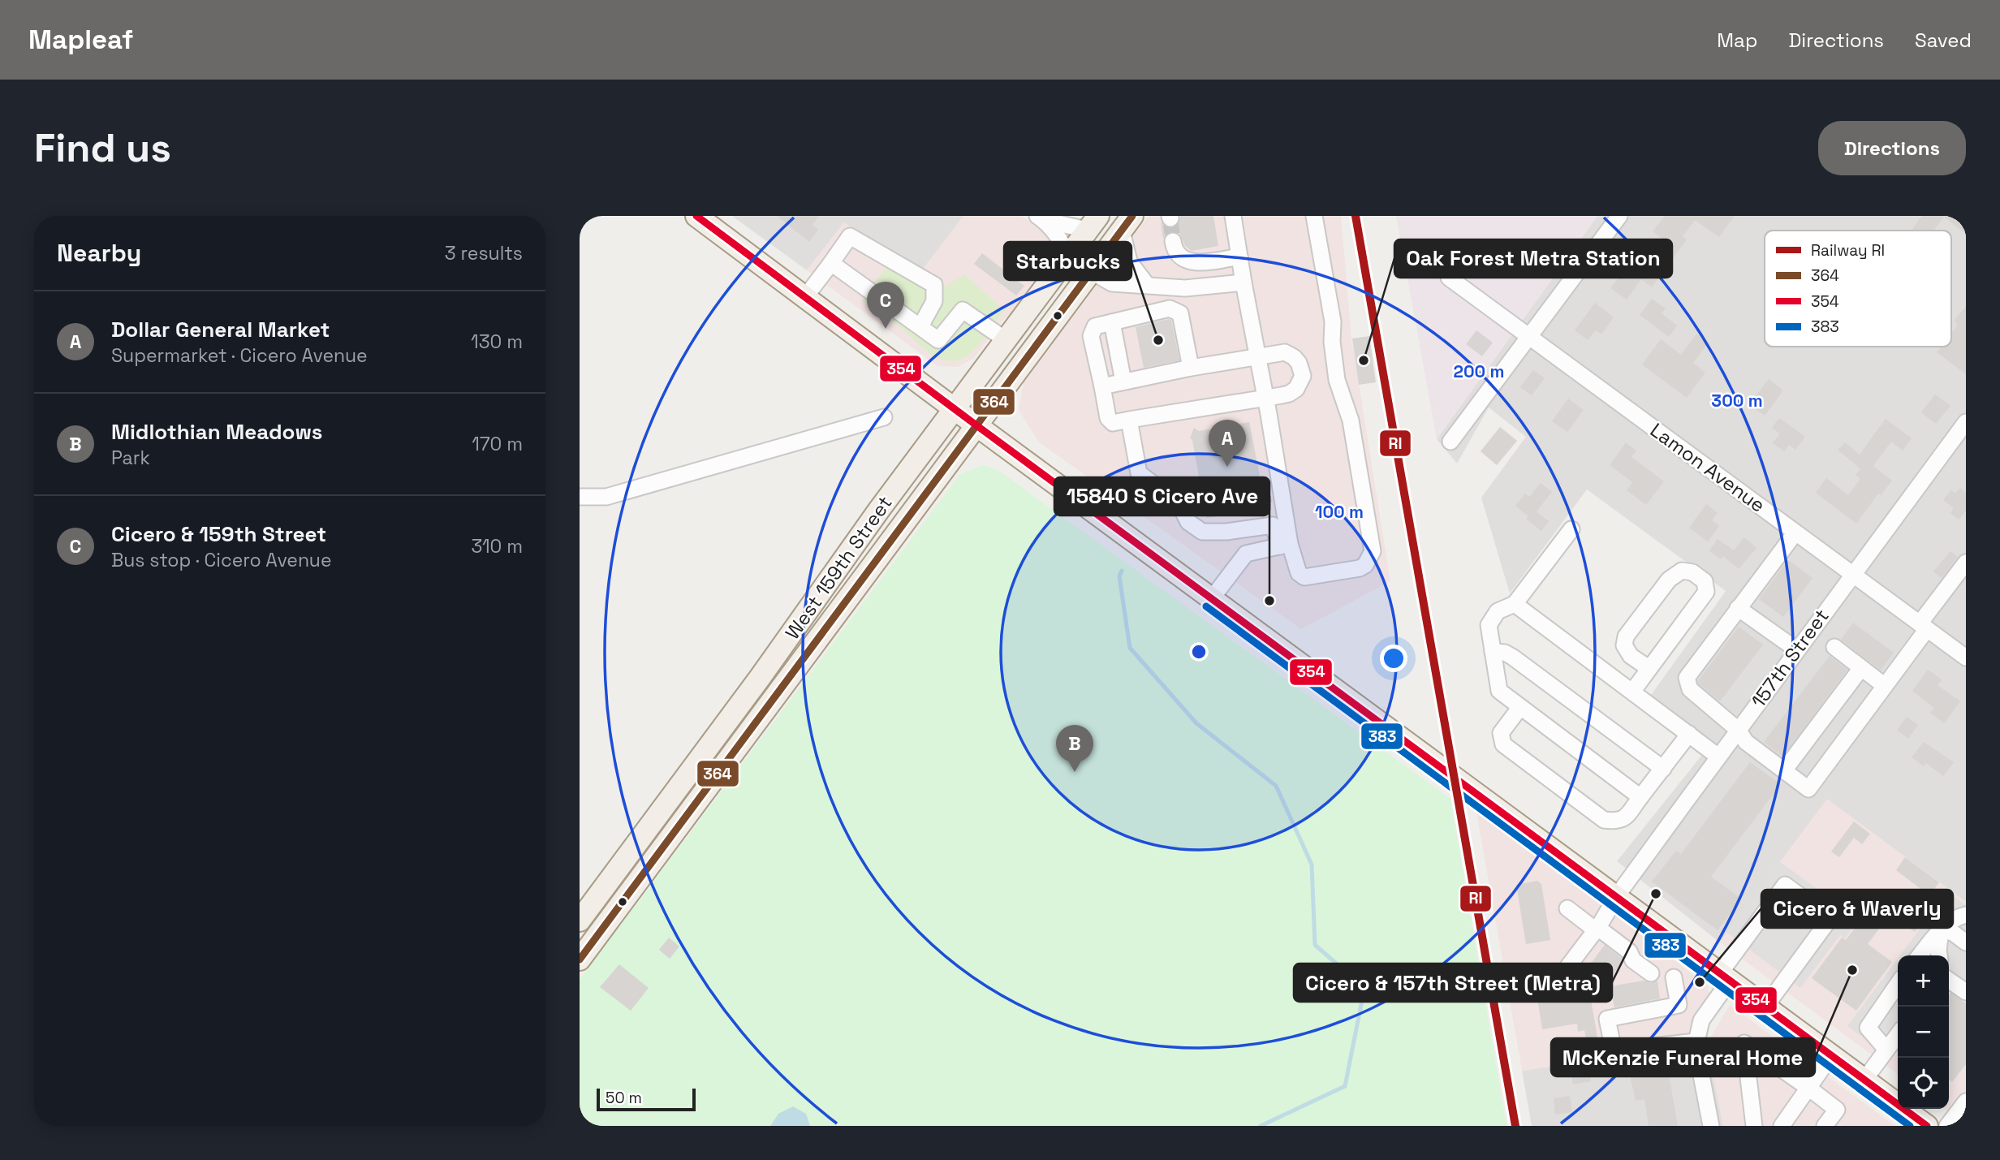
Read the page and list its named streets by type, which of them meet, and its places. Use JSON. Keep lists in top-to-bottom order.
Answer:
{
  "streets": {
    "main road": ["West 159th Street"],
    "street": ["Lamon Avenue", "157th Street"]
  },
  "crossings": [
    ["Lamon Avenue", "157th Street"]
  ],
  "places": [
    "Starbucks",
    "Oak Forest Metra Station",
    "15840 S Cicero Ave",
    "Cicero & 157th Street (Metra)",
    "McKenzie Funeral Home",
    "Cicero & Waverly"
  ],
  "lines": [
    "rail line RI",
    "transit line 364",
    "transit line 354",
    "transit line 383"
  ],
  "legend": [
    "Railway RI",
    "364",
    "354",
    "383"
  ],
  "scale_bar": "50 m",
  "page": {
    "header": "Mapleaf",
    "nav": ["Map", "Directions", "Saved"],
    "buttons": "Directions",
    "title": "Find us",
    "heading": ["Nearby", "3 results"],
    "pins": ["C", "A", "B"],
    "list": [
      {
        "mark": "A",
        "name": "Dollar General Market",
        "note": "Supermarket · Cicero Avenue",
        "value": "130 m"
      },
      {
        "mark": "B",
        "name": "Midlothian Meadows",
        "note": "Park",
        "value": "170 m"
      },
      {
        "mark": "C",
        "name": "Cicero & 159th Street",
        "note": "Bus stop · Cicero Avenue",
        "value": "310 m"
      }
    ],
    "map_buttons": ["+", "−"],
    "scale": "50 m"
  },
  "rings": ["200 m", "300 m", "100 m"]
}
